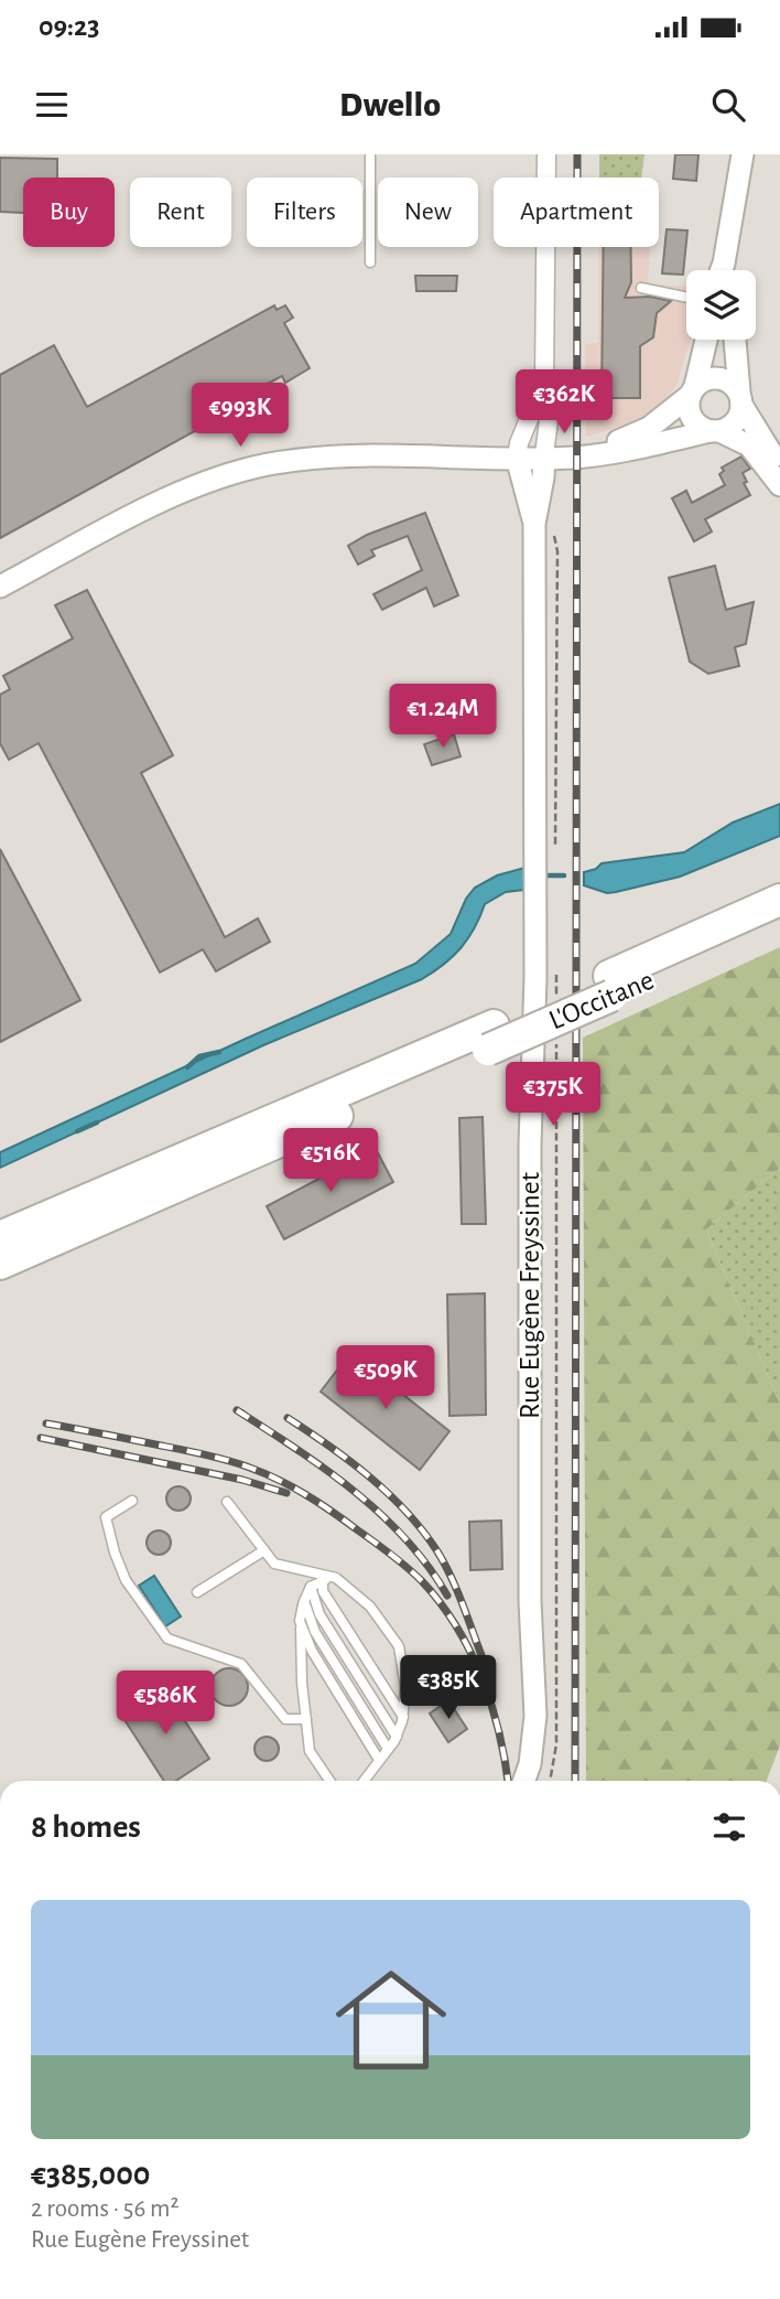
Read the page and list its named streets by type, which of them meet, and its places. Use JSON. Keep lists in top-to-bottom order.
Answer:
{
  "streets": {
    "highway": ["L'Occitane"],
    "street": ["Rue Eugène Freyssinet"]
  },
  "page": {
    "status": "09:23",
    "header": "Dwello",
    "chip": [
      "Buy",
      "Rent",
      "Filters",
      "New",
      "Apartment"
    ],
    "price": [
      "€362K",
      "€993K",
      "€1.24M",
      "€375K",
      "€516K",
      "€509K",
      "€385K",
      "€586K"
    ],
    "heading": "8 homes",
    "list": [
      {
        "name": "€385,000",
        "note": "2 rooms · 56 m² · Rue Eugène Freyssinet"
      }
    ]
  }
}
